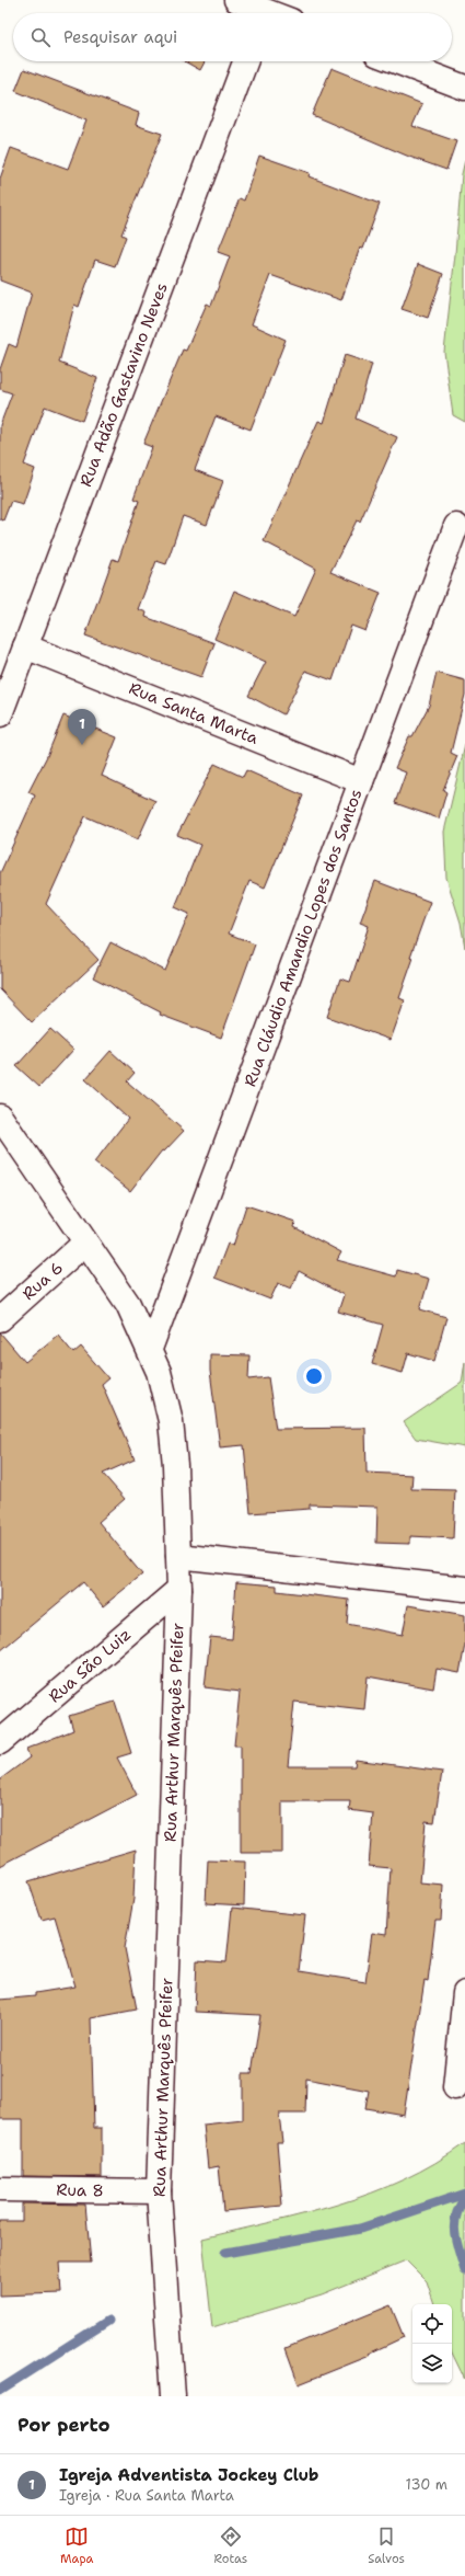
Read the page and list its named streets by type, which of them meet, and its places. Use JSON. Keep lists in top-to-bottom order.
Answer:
{
  "streets": {
    "street": [
      "Rua Adão Gastavino Neves",
      "Rua Santa Marta",
      "Rua Cláudio Amandio Lopes dos Santos",
      "Rua 6",
      "Rua São Luiz",
      "Rua Arthur Marquês Pfeifer",
      "Rua 8"
    ]
  },
  "crossings": [
    ["Rua Adão Gastavino Neves", "Rua Santa Marta"],
    ["Rua Santa Marta", "Rua Cláudio Amandio Lopes dos Santos"],
    ["Rua Cláudio Amandio Lopes dos Santos", "Rua Arthur Marquês Pfeifer"],
    ["Rua 6", "Rua Arthur Marquês Pfeifer"],
    ["Rua São Luiz", "Rua Arthur Marquês Pfeifer"],
    ["Rua Arthur Marquês Pfeifer", "Rua 8"]
  ],
  "page": {
    "search": "Pesquisar aqui",
    "pins": "1",
    "heading": "Por perto",
    "list": [
      {
        "mark": "1",
        "name": "Igreja Adventista Jockey Club",
        "note": "Igreja · Rua Santa Marta",
        "value": "130 m"
      }
    ],
    "nav": ["Mapa", "Rotas", "Salvos"]
  }
}
